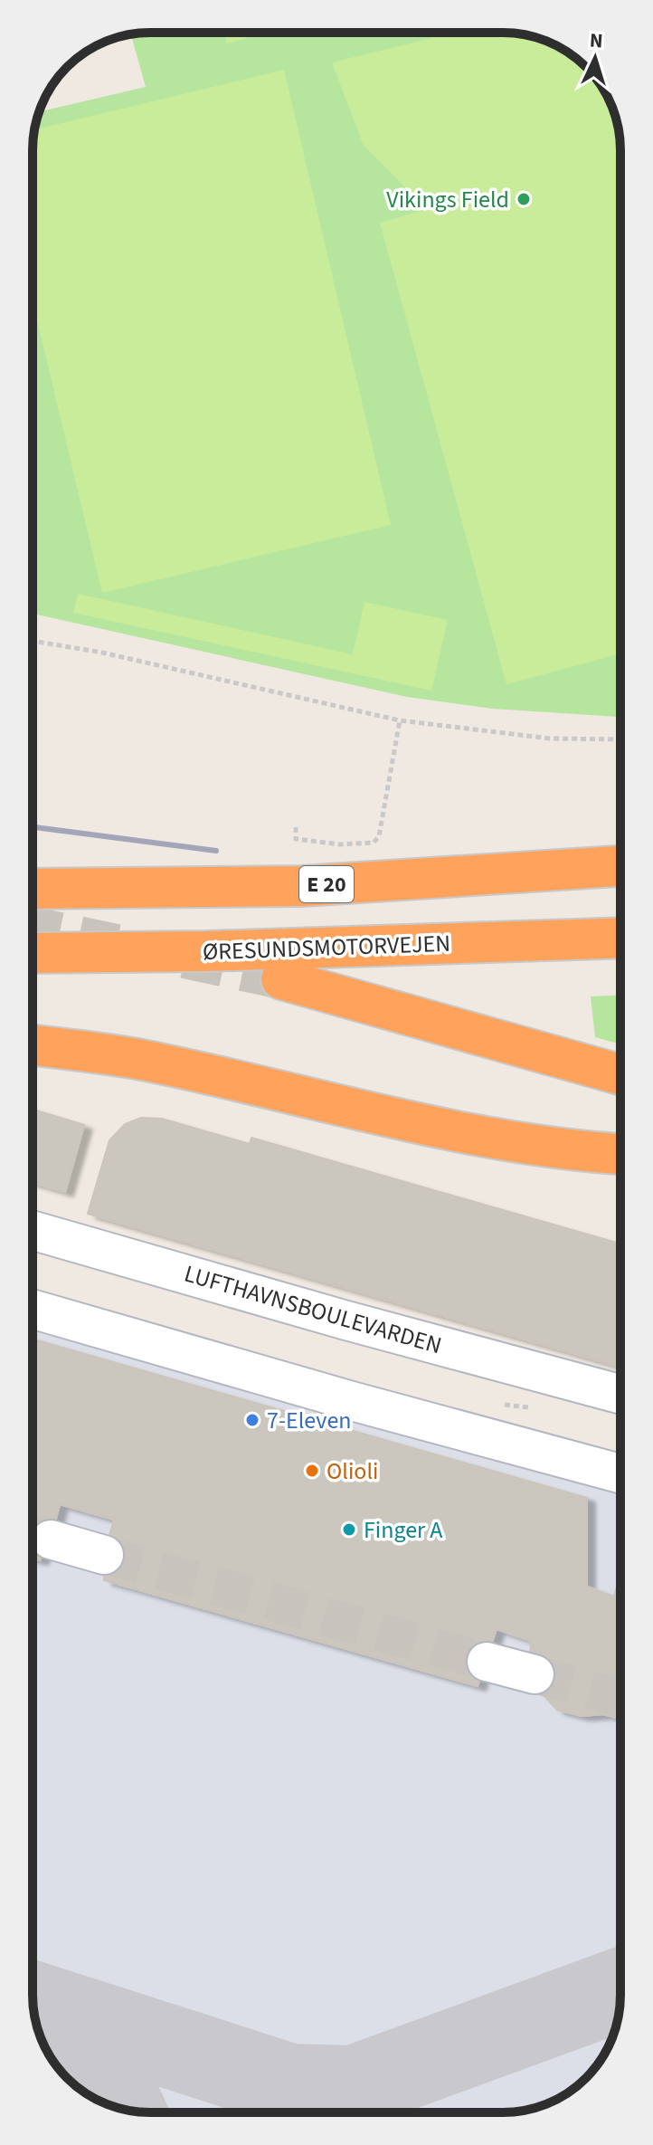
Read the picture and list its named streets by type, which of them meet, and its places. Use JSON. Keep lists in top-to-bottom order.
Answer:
{
  "streets": {
    "highway": ["E 20", "ØRESUNDSMOTORVEJEN"],
    "street": ["LUFTHAVNSBOULEVARDEN"]
  },
  "places": [
    "Vikings Field",
    "7-Eleven",
    "Olioli",
    "Finger A"
  ],
  "north": "top"
}
